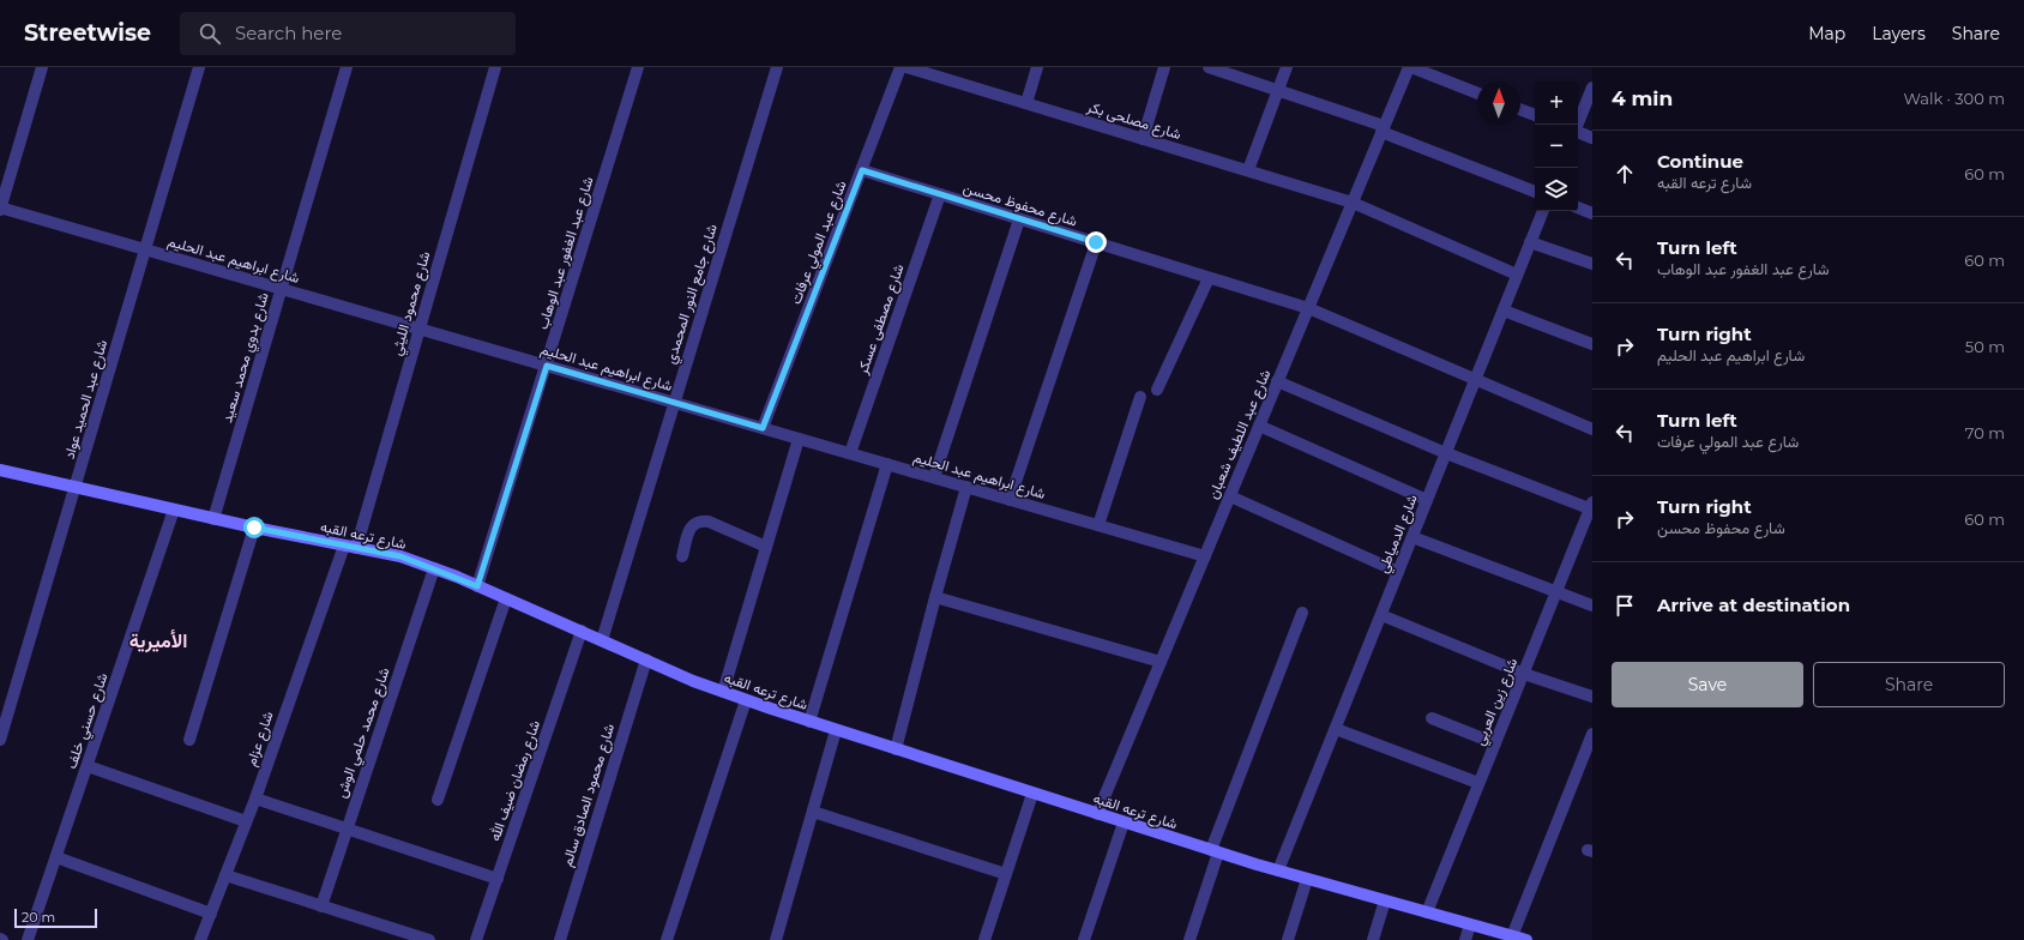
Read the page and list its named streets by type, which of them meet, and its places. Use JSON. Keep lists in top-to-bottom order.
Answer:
{
  "streets": {
    "street": [
      "شارع مصلحى بكر",
      "شارع محفوظ محسن",
      "شارع عبد المولي عرفات",
      "شارع عبد الغفور عبد الوهاب",
      "شارع ابراهيم عبد الحليم",
      "شارع جامع النور المحمدي",
      "شارع محمود الليثي",
      "شارع مصطفى عسكر",
      "شارع بدوي محمد سعيد",
      "شارع عبد الحميد عواد",
      "شارع عبد اللطيف شعبان",
      "شارع الدمياطي",
      "شارع ترعه القبه",
      "شارع زين العربي",
      "شارع حسني خلف",
      "شارع محمد حلمي الوش",
      "شارع عزام",
      "شارع رمضان ضيف الله",
      "شارع محمود الصادق سالم"
    ]
  },
  "crossings": [
    ["شارع مصلحى بكر", "شارع عبد اللطيف شعبان"],
    ["شارع مصلحى بكر", "شارع الدمياطي"],
    ["شارع محفوظ محسن", "شارع عبد المولي عرفات"],
    ["شارع محفوظ محسن", "شارع مصطفى عسكر"],
    ["شارع محفوظ محسن", "شارع عبد اللطيف شعبان"],
    ["شارع محفوظ محسن", "شارع الدمياطي"],
    ["شارع عبد المولي عرفات", "شارع ابراهيم عبد الحليم"],
    ["شارع عبد الغفور عبد الوهاب", "شارع ابراهيم عبد الحليم"],
    ["شارع عبد الغفور عبد الوهاب", "شارع ترعه القبه"],
    ["شارع ابراهيم عبد الحليم", "شارع جامع النور المحمدي"],
    ["شارع ابراهيم عبد الحليم", "شارع محمود الليثي"],
    ["شارع ابراهيم عبد الحليم", "شارع مصطفى عسكر"],
    ["شارع ابراهيم عبد الحليم", "شارع بدوي محمد سعيد"],
    ["شارع ابراهيم عبد الحليم", "شارع عبد الحميد عواد"],
    ["شارع ابراهيم عبد الحليم", "شارع عبد اللطيف شعبان"],
    ["شارع جامع النور المحمدي", "شارع ترعه القبه"],
    ["شارع محمود الليثي", "شارع ترعه القبه"],
    ["شارع محمود الليثي", "شارع عزام"],
    ["شارع بدوي محمد سعيد", "شارع ترعه القبه"],
    ["شارع عبد الحميد عواد", "شارع ترعه القبه"],
    ["شارع عبد اللطيف شعبان", "شارع ترعه القبه"],
    ["شارع الدمياطي", "شارع ترعه القبه"],
    ["شارع ترعه القبه", "شارع زين العربي"],
    ["شارع ترعه القبه", "شارع حسني خلف"],
    ["شارع ترعه القبه", "شارع محمد حلمي الوش"],
    ["شارع ترعه القبه", "شارع عزام"],
    ["شارع ترعه القبه", "شارع رمضان ضيف الله"],
    ["شارع ترعه القبه", "شارع محمود الصادق سالم"]
  ],
  "districts": ["الأميرية"],
  "scale_bar": "20 m",
  "north": "top",
  "page": {
    "header": "Streetwise",
    "search": "Search here",
    "nav": ["Map", "Layers", "Share"],
    "heading": ["4 min", "Walk · 300 m"],
    "map_buttons": ["+", "−"],
    "list": [
      ["Continue", "شارع ترعه القبه", "60 m"],
      ["Turn left", "شارع عبد الغفور عبد الوهاب", "60 m"],
      ["Turn right", "شارع ابراهيم عبد الحليم", "50 m"],
      ["Turn left", "شارع عبد المولي عرفات", "70 m"],
      ["Turn right", "شارع محفوظ محسن", "60 m"],
      "Arrive at destination"
    ],
    "buttons": ["Save", "Share"],
    "scale": "20 m"
  }
}
